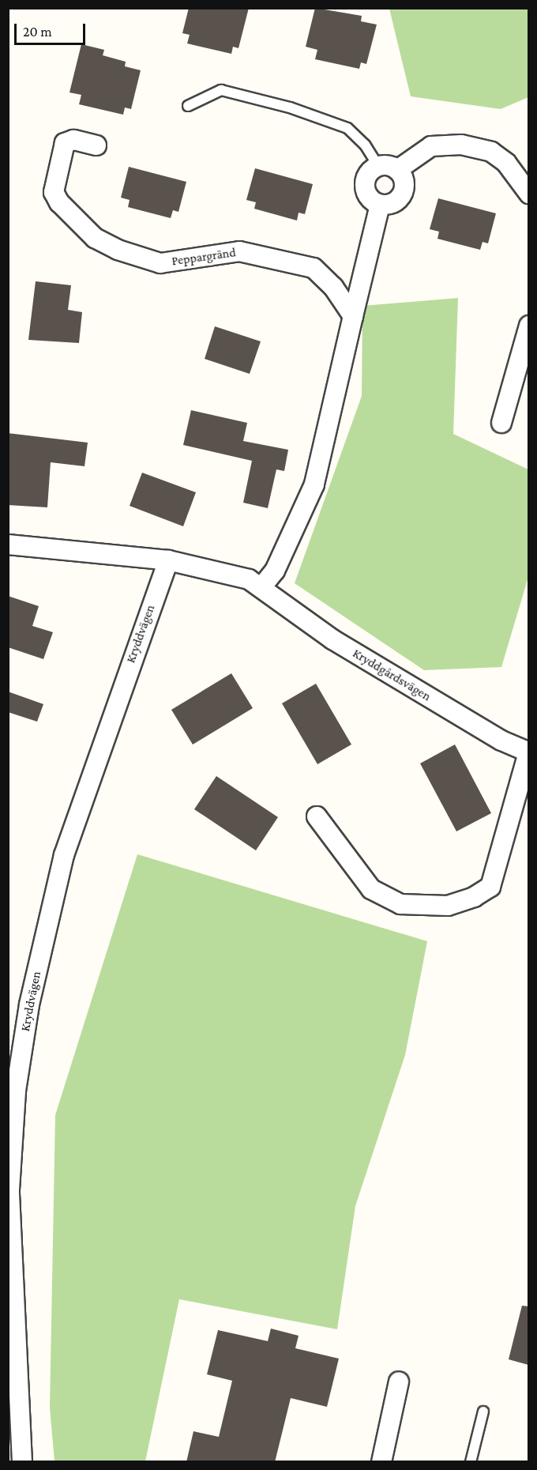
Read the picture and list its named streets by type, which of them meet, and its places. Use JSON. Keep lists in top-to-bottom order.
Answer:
{
  "streets": {
    "street": ["Peppargränd", "Kryddvägen", "Kryddgårdsvägen"]
  },
  "scale_bar": "20 m"
}
